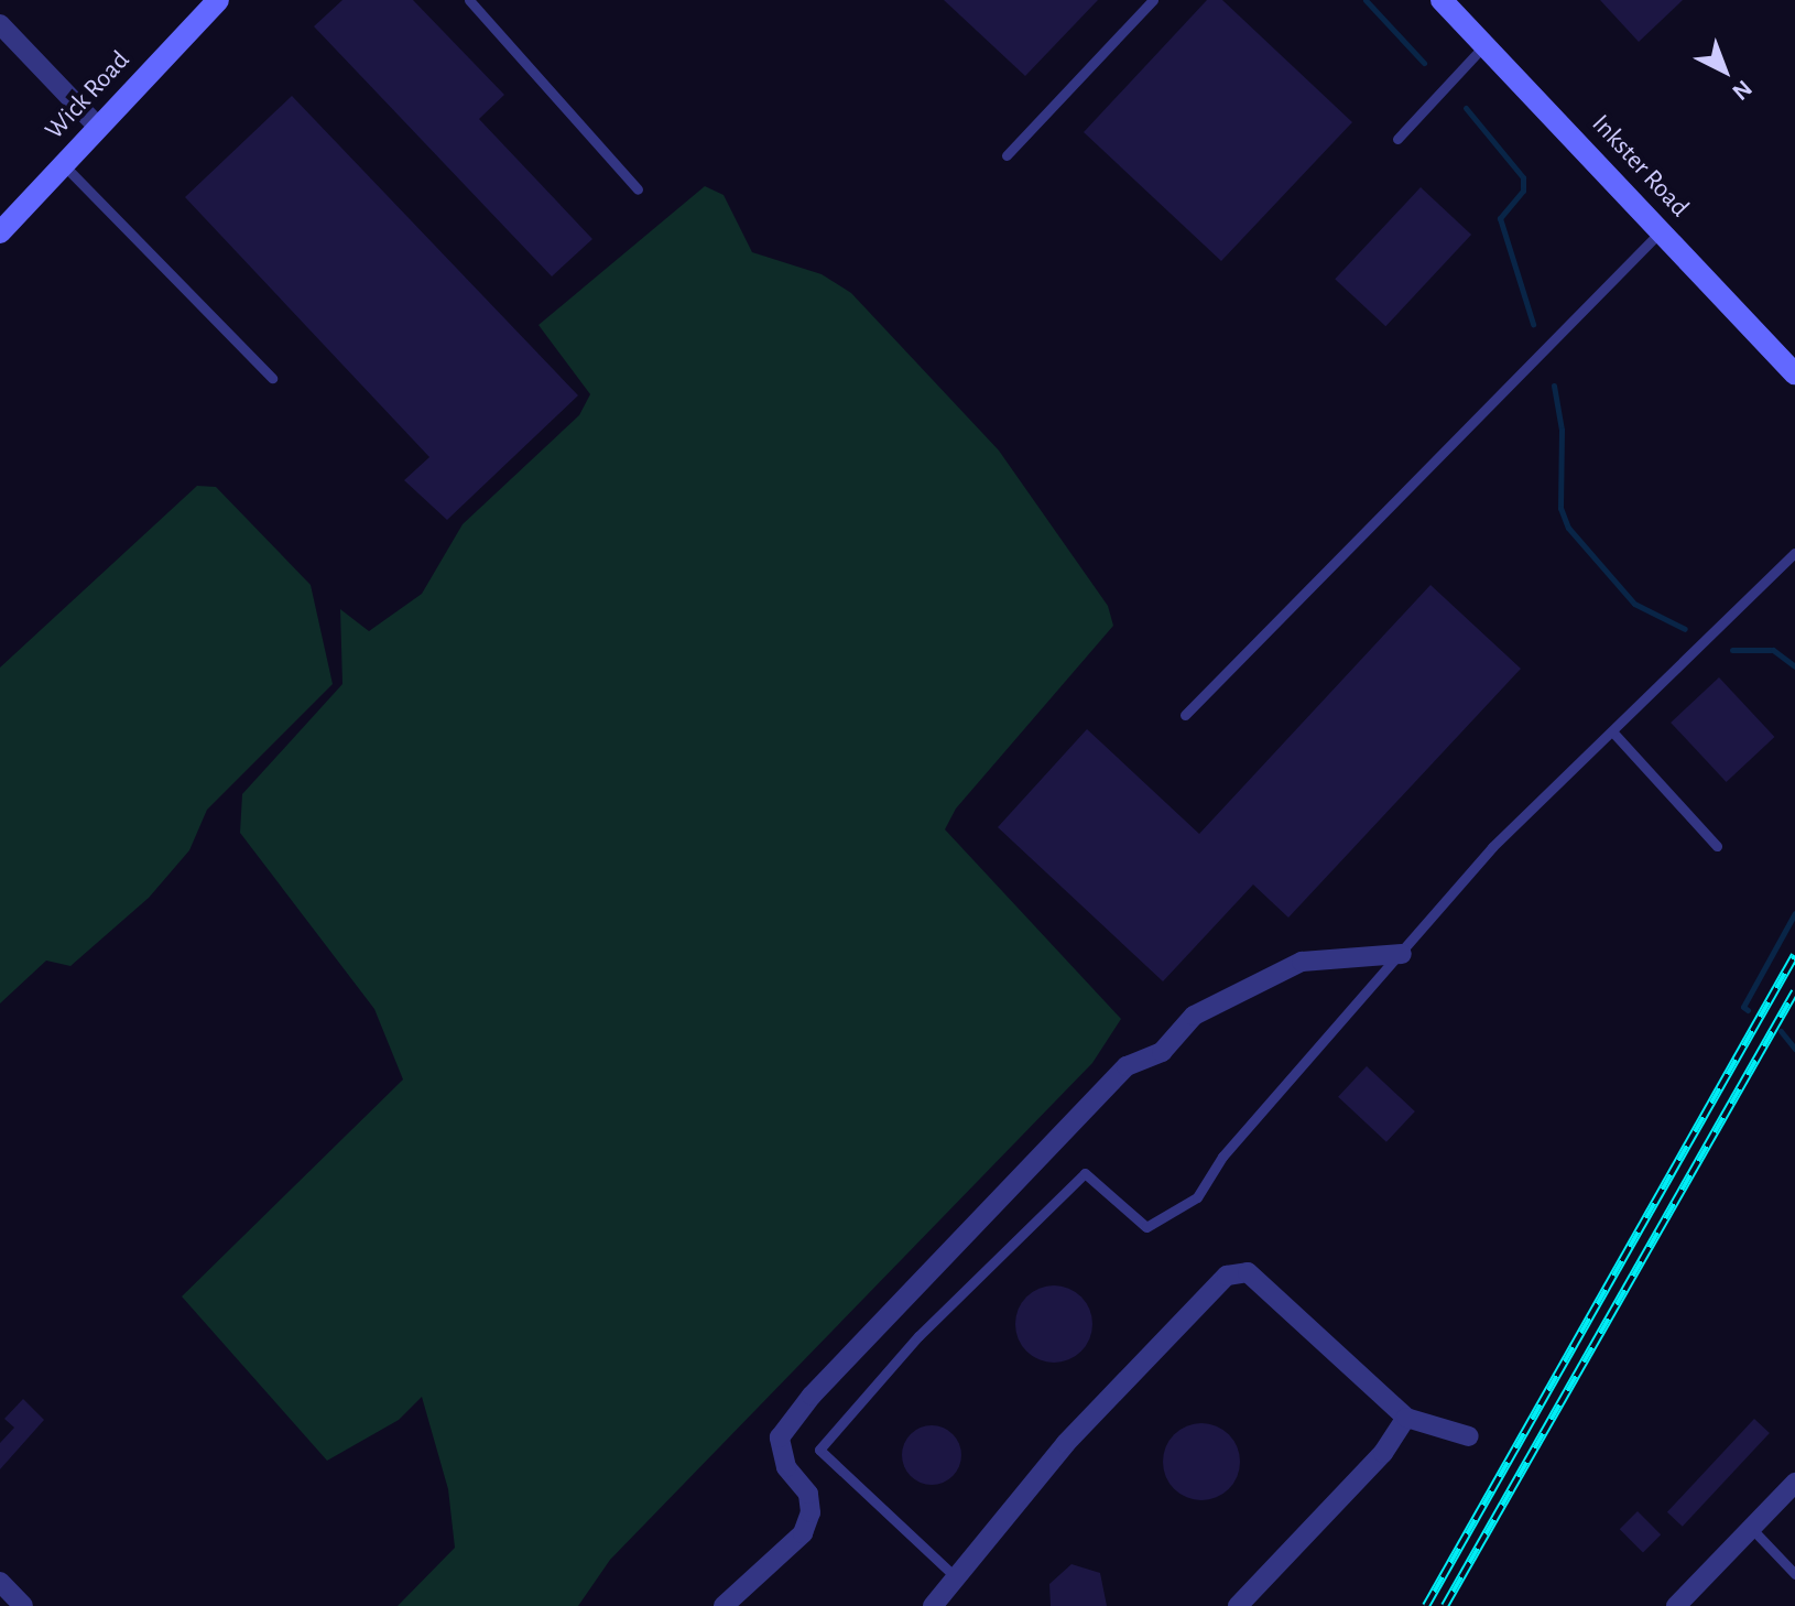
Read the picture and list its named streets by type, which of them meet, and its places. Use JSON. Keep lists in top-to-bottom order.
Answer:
{
  "streets": {
    "street": ["Wick Road", "Inkster Road"]
  },
  "north": "bottom right"
}
